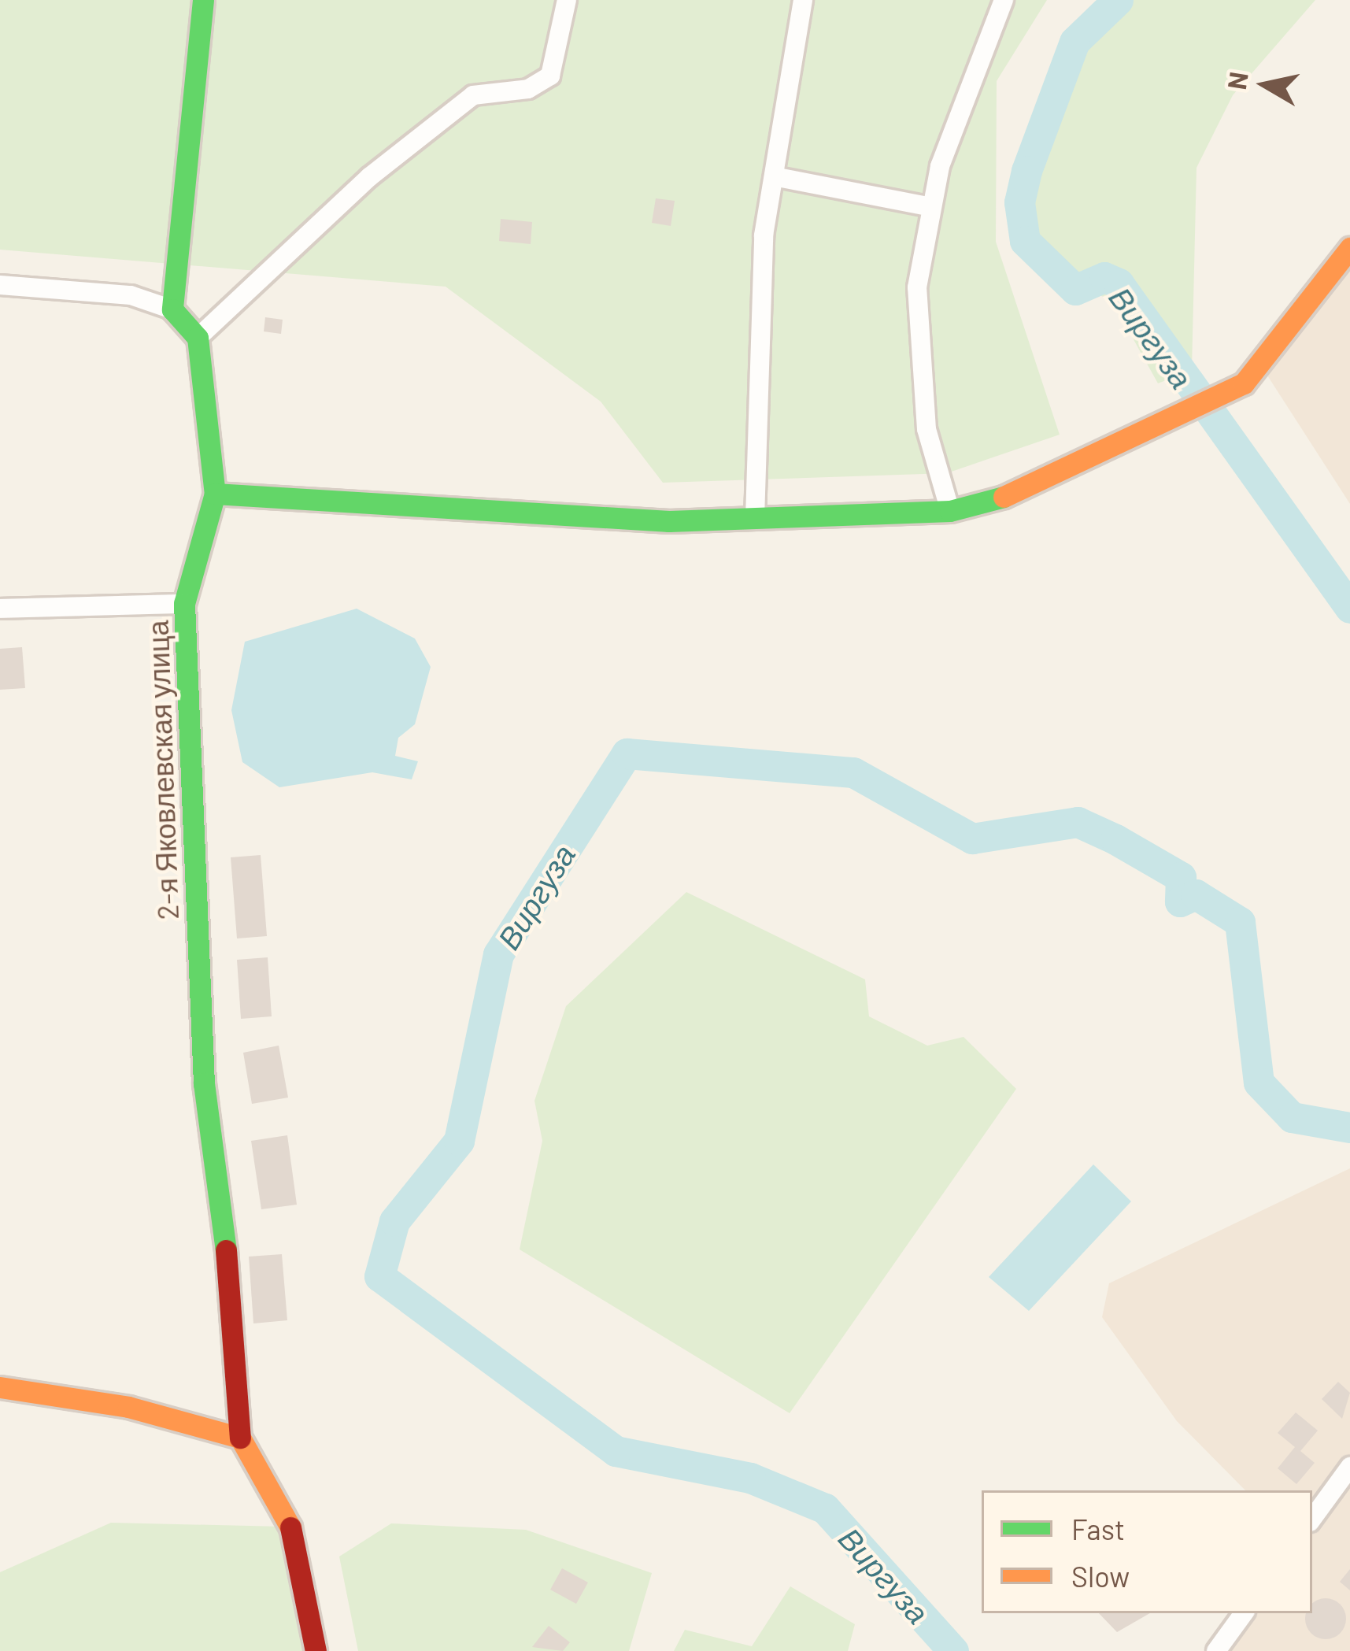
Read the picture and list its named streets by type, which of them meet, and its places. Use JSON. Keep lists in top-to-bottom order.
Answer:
{
  "streets": {
    "street": ["2-я Яковлевская улица"]
  },
  "water": ["Виргуза"],
  "legend": ["Fast", "Slow"],
  "north": "left"
}
